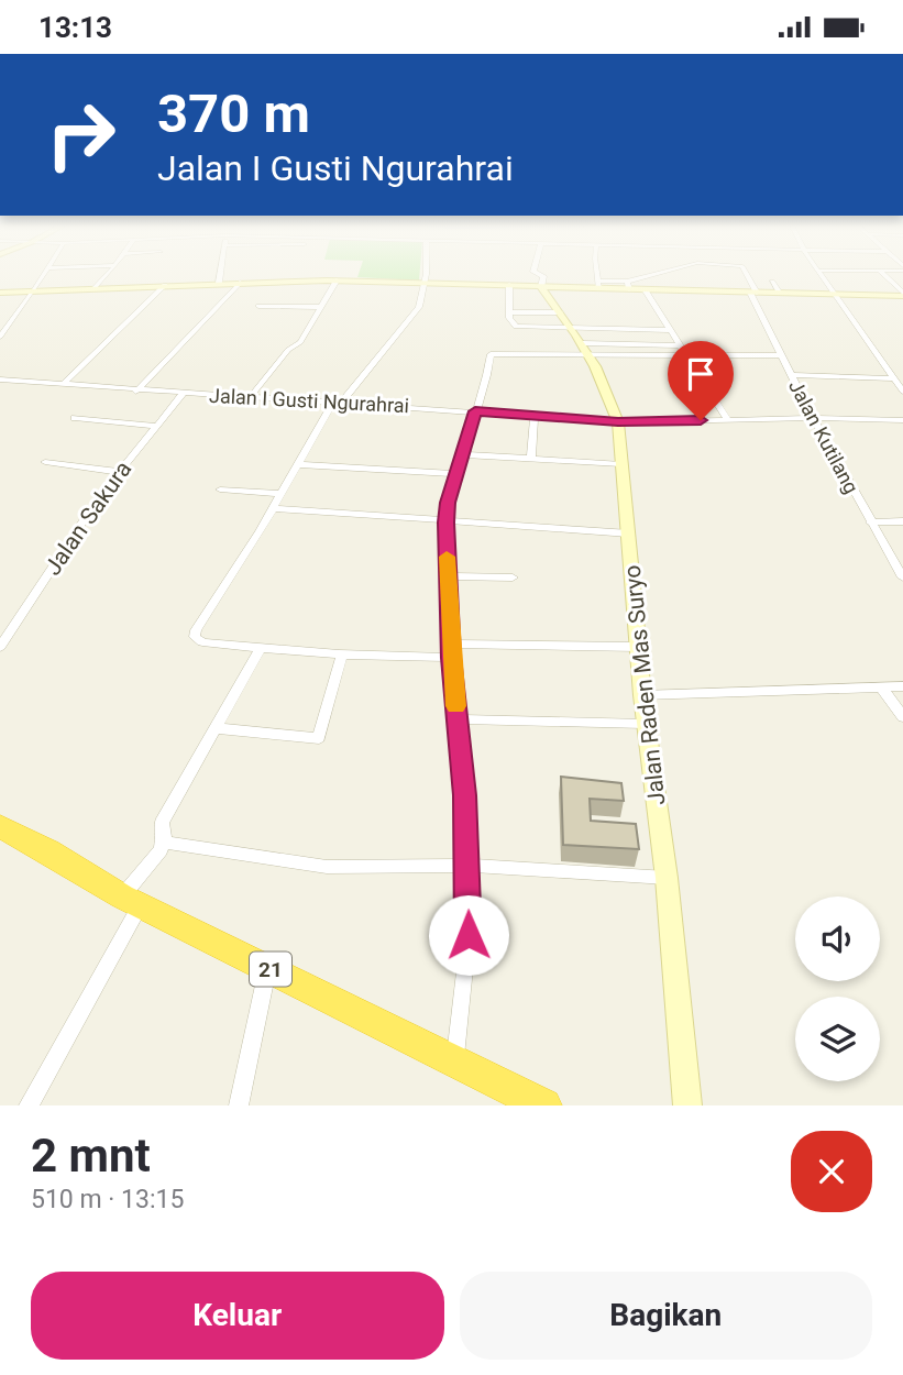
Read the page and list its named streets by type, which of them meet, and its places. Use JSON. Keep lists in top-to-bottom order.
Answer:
{
  "streets": {
    "highway": ["21"],
    "street": [
      "Jalan I Gusti Ngurahrai",
      "Jalan Kutilang",
      "Jalan Sakura",
      "Jalan Raden Mas Suryo"
    ]
  },
  "crossings": [
    ["Jalan I Gusti Ngurahrai", "Jalan Kutilang"],
    ["Jalan I Gusti Ngurahrai", "Jalan Sakura"],
    ["Jalan I Gusti Ngurahrai", "Jalan Raden Mas Suryo"]
  ],
  "page": {
    "status": "13:13",
    "turn": ["370 m", "Jalan I Gusti Ngurahrai"],
    "heading": ["2 mnt", "510 m · 13:15"],
    "buttons": ["Keluar", "Bagikan"]
  }
}
